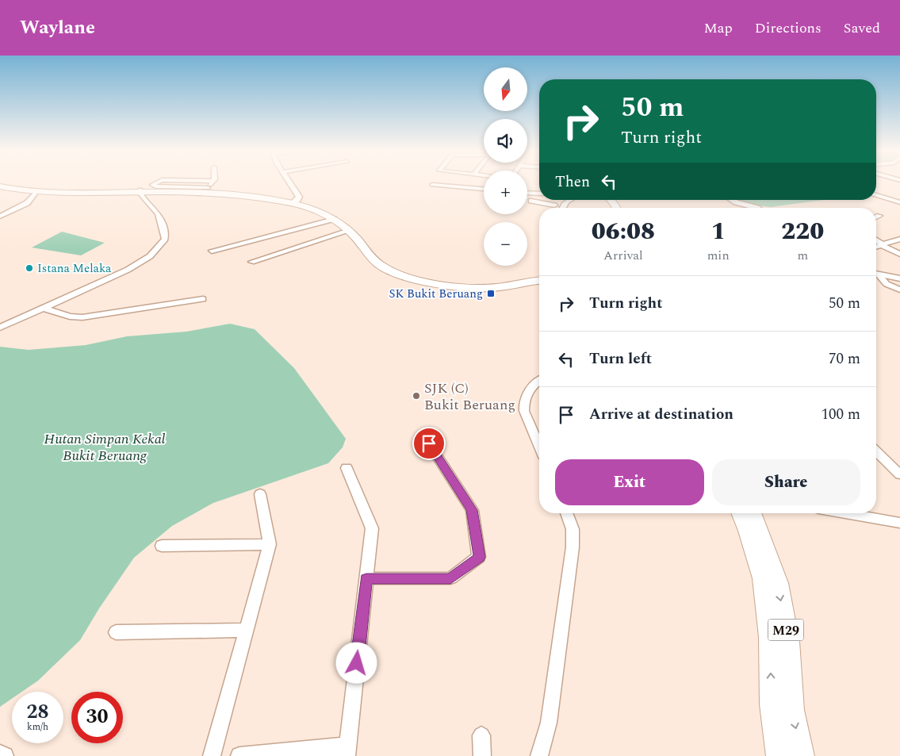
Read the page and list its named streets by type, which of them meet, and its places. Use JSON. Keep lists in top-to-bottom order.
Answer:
{
  "streets": {
    "main road": ["M29"]
  },
  "parks": ["Hutan Simpan Kekal Bukit Beruang"],
  "places": {
    "other": ["Istana Melaka", "SJK (C) Bukit Beruang"],
    "transit": ["SK Bukit Beruang"]
  },
  "north": "bottom",
  "page": {
    "header": "Waylane",
    "nav": ["Map", "Directions", "Saved"],
    "map_buttons": ["+", "−"],
    "turn": ["50 m", "Turn right"],
    "then": "Then",
    "eta": [
      "06:08",
      "Arrival",
      "1",
      "min",
      "220",
      "m"
    ],
    "list": [
      {
        "name": "Turn right",
        "value": "50 m"
      },
      {
        "name": "Turn left",
        "value": "70 m"
      },
      {
        "name": "Arrive at destination",
        "value": "100 m"
      }
    ],
    "buttons": ["Exit", "Share"],
    "speed": "28 km/h",
    "limit": "30"
  }
}
